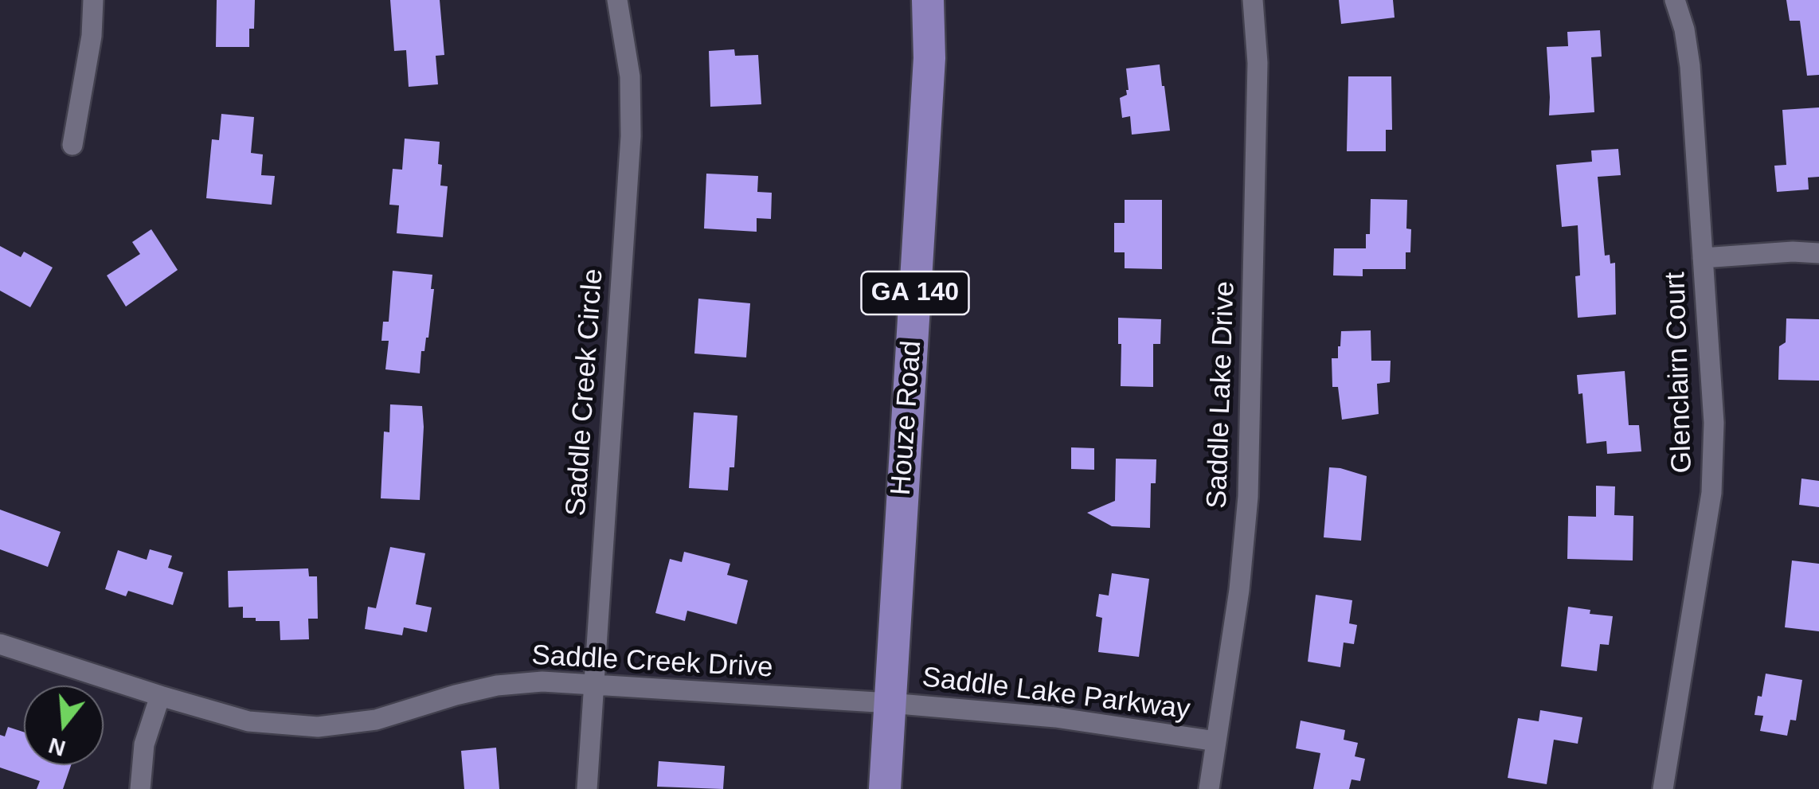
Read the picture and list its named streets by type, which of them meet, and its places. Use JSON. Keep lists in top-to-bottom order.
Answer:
{
  "streets": {
    "main road": ["GA 140", "Houze Road"],
    "street": [
      "Glenclairn Court",
      "Saddle Creek Circle",
      "Saddle Lake Drive",
      "Saddle Creek Drive",
      "Saddle Lake Parkway"
    ]
  },
  "crossings": [
    ["Saddle Creek Circle", "Saddle Creek Drive"],
    ["Saddle Lake Drive", "Saddle Lake Parkway"],
    ["Houze Road", "Saddle Creek Drive"],
    ["Houze Road", "Saddle Lake Parkway"],
    ["Saddle Creek Drive", "Saddle Lake Parkway"]
  ],
  "north": "bottom"
}
